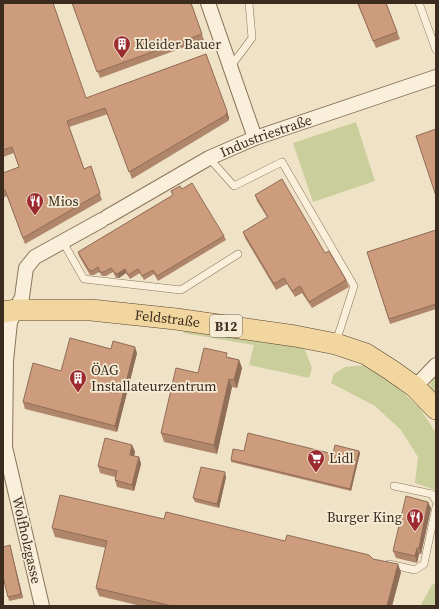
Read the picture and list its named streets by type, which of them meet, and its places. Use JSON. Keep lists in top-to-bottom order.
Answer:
{
  "streets": {
    "main road": ["Feldstraße", "B12"],
    "street": ["Industriestraße", "Wolfholzgasse"]
  },
  "crossings": [
    ["Industriestraße", "Feldstraße"],
    ["Industriestraße", "Wolfholzgasse"],
    ["Feldstraße", "B12"],
    ["Feldstraße", "Wolfholzgasse"]
  ],
  "places": {
    "building": ["Kleider Bauer", "ÖAG Installateurzentrum"],
    "restaurant": ["Mios", "Burger King"],
    "supermarket": ["Lidl"]
  }
}
